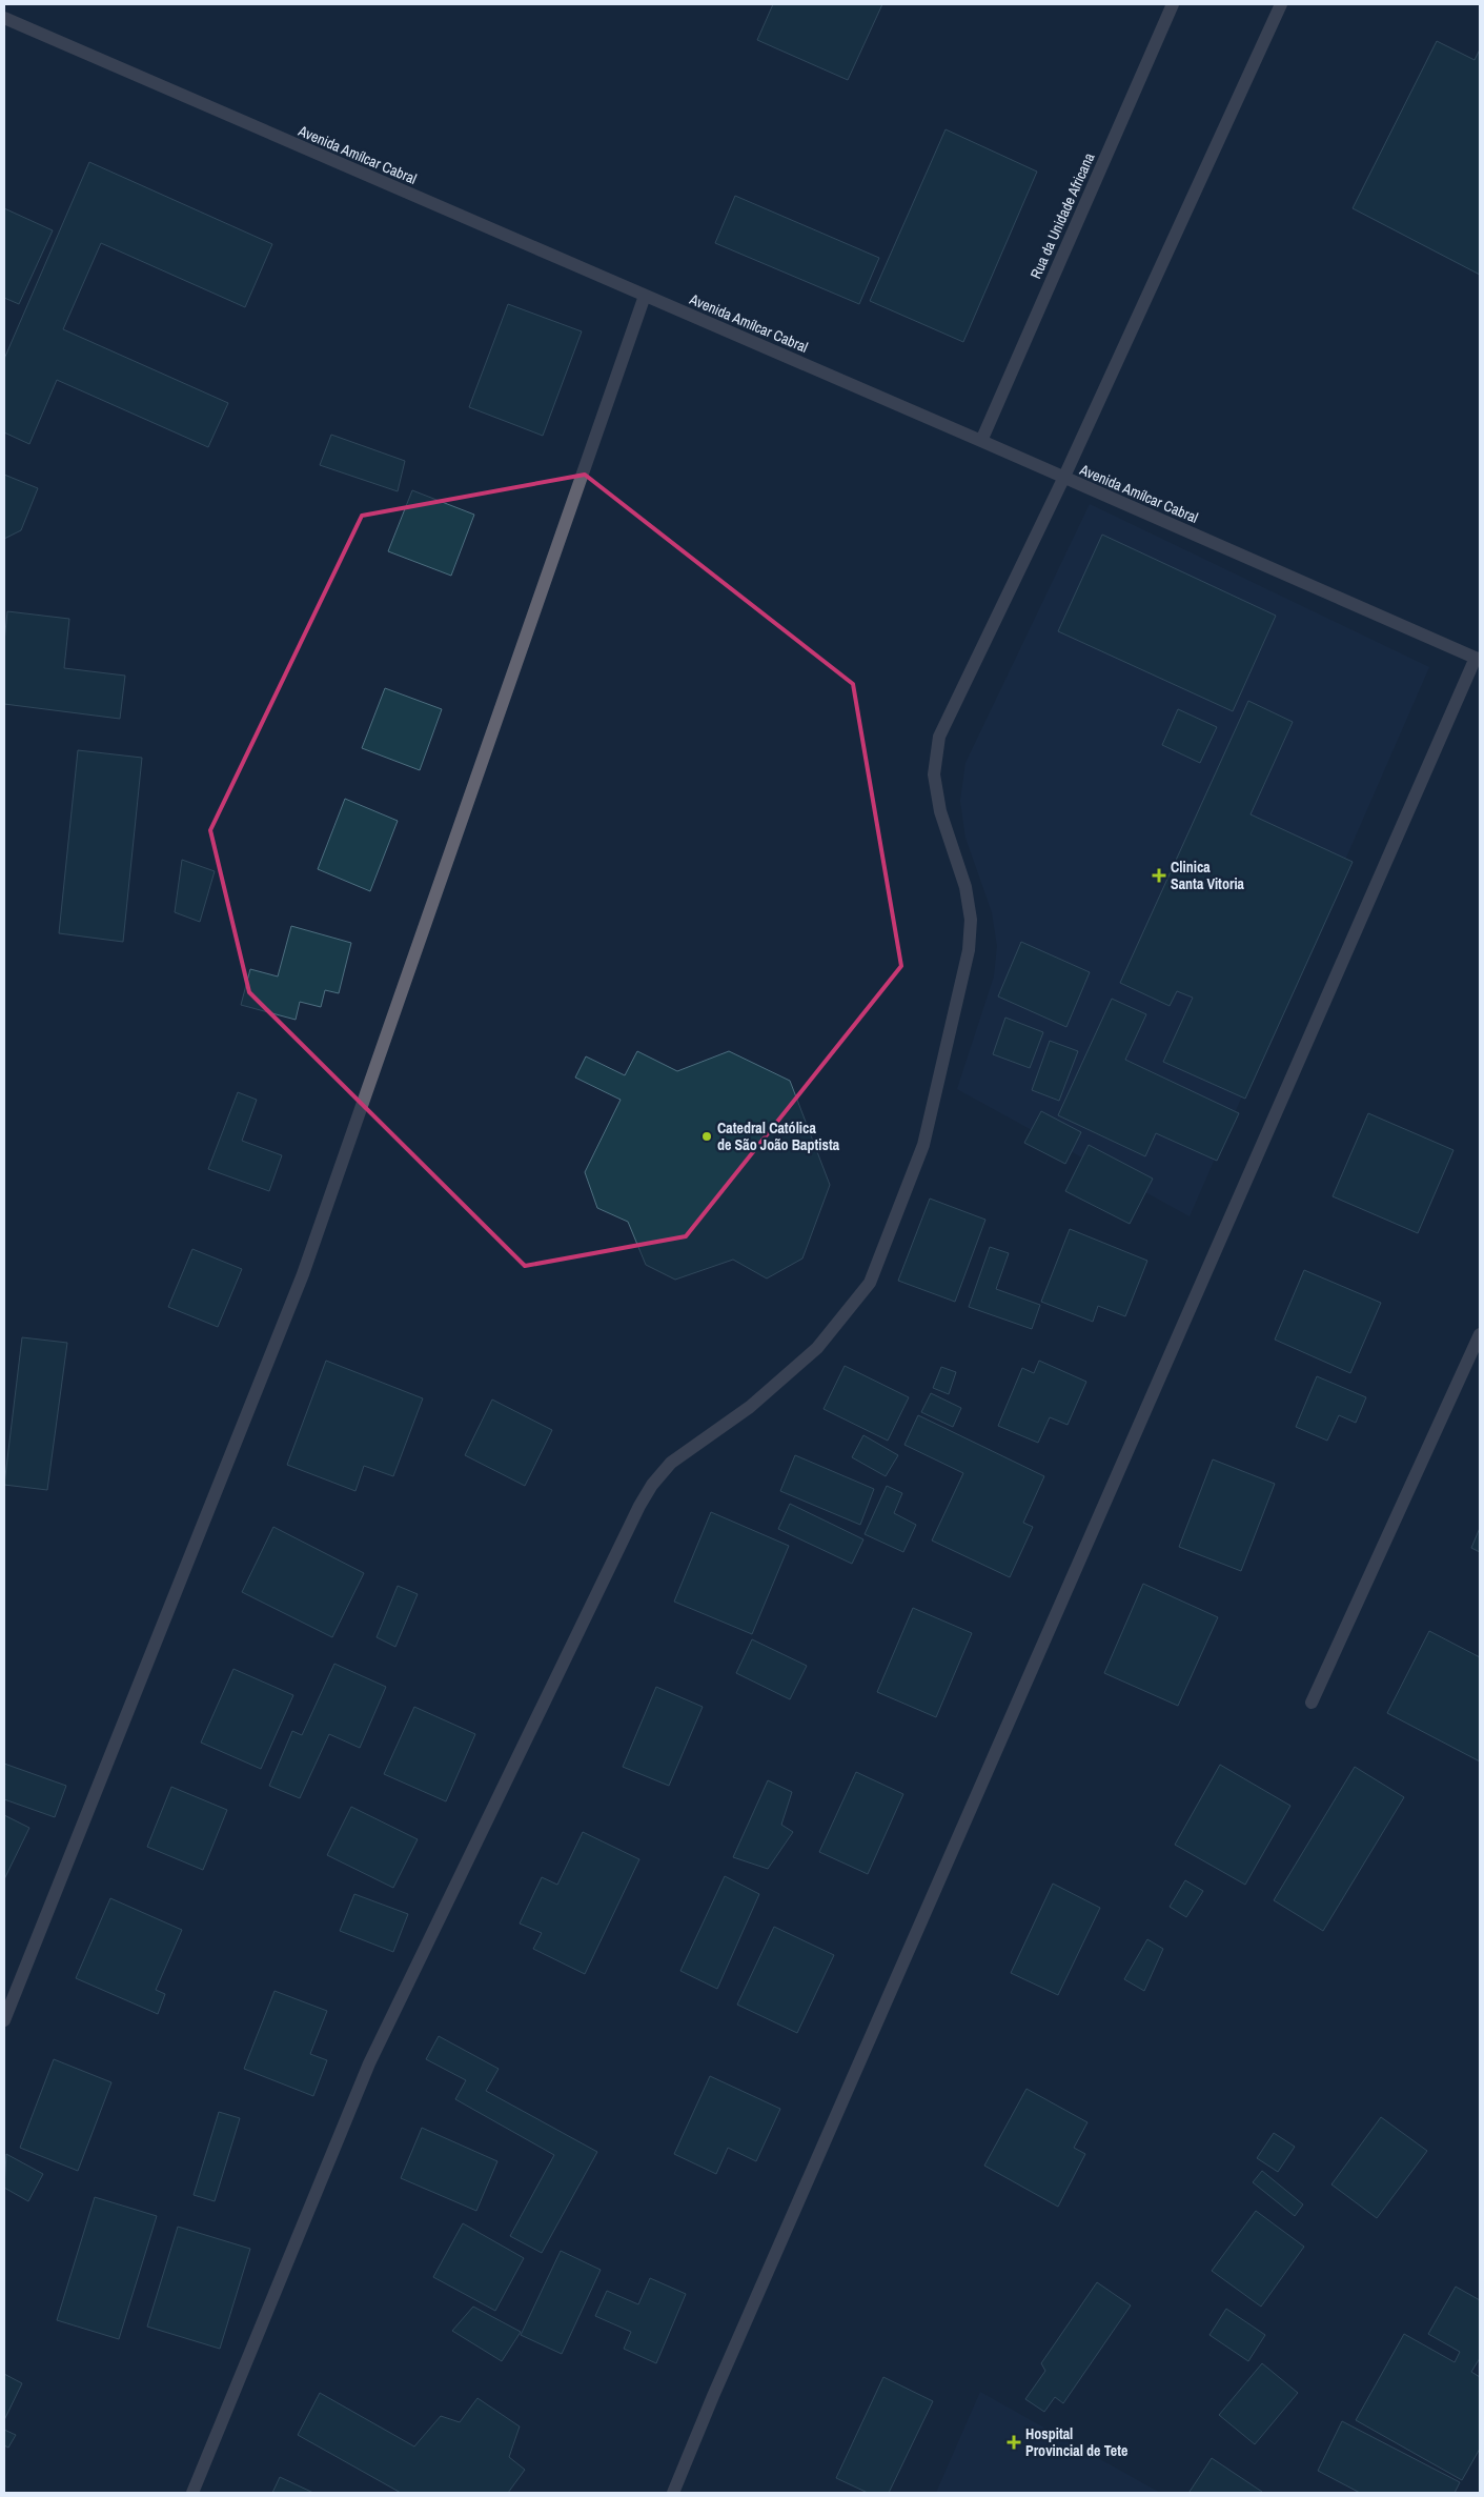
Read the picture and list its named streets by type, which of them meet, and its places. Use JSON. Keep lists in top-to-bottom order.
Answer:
{
  "streets": {
    "street": ["Avenida Amílcar Cabral", "Rua da Unidade Africana"]
  },
  "crossings": [
    ["Avenida Amílcar Cabral", "Rua da Unidade Africana"]
  ],
  "places": {
    "health": ["Clinica Santa Vitoria", "Hospital Provincial de Tete"],
    "other": ["Catedral Católica de São João Baptista"]
  }
}
